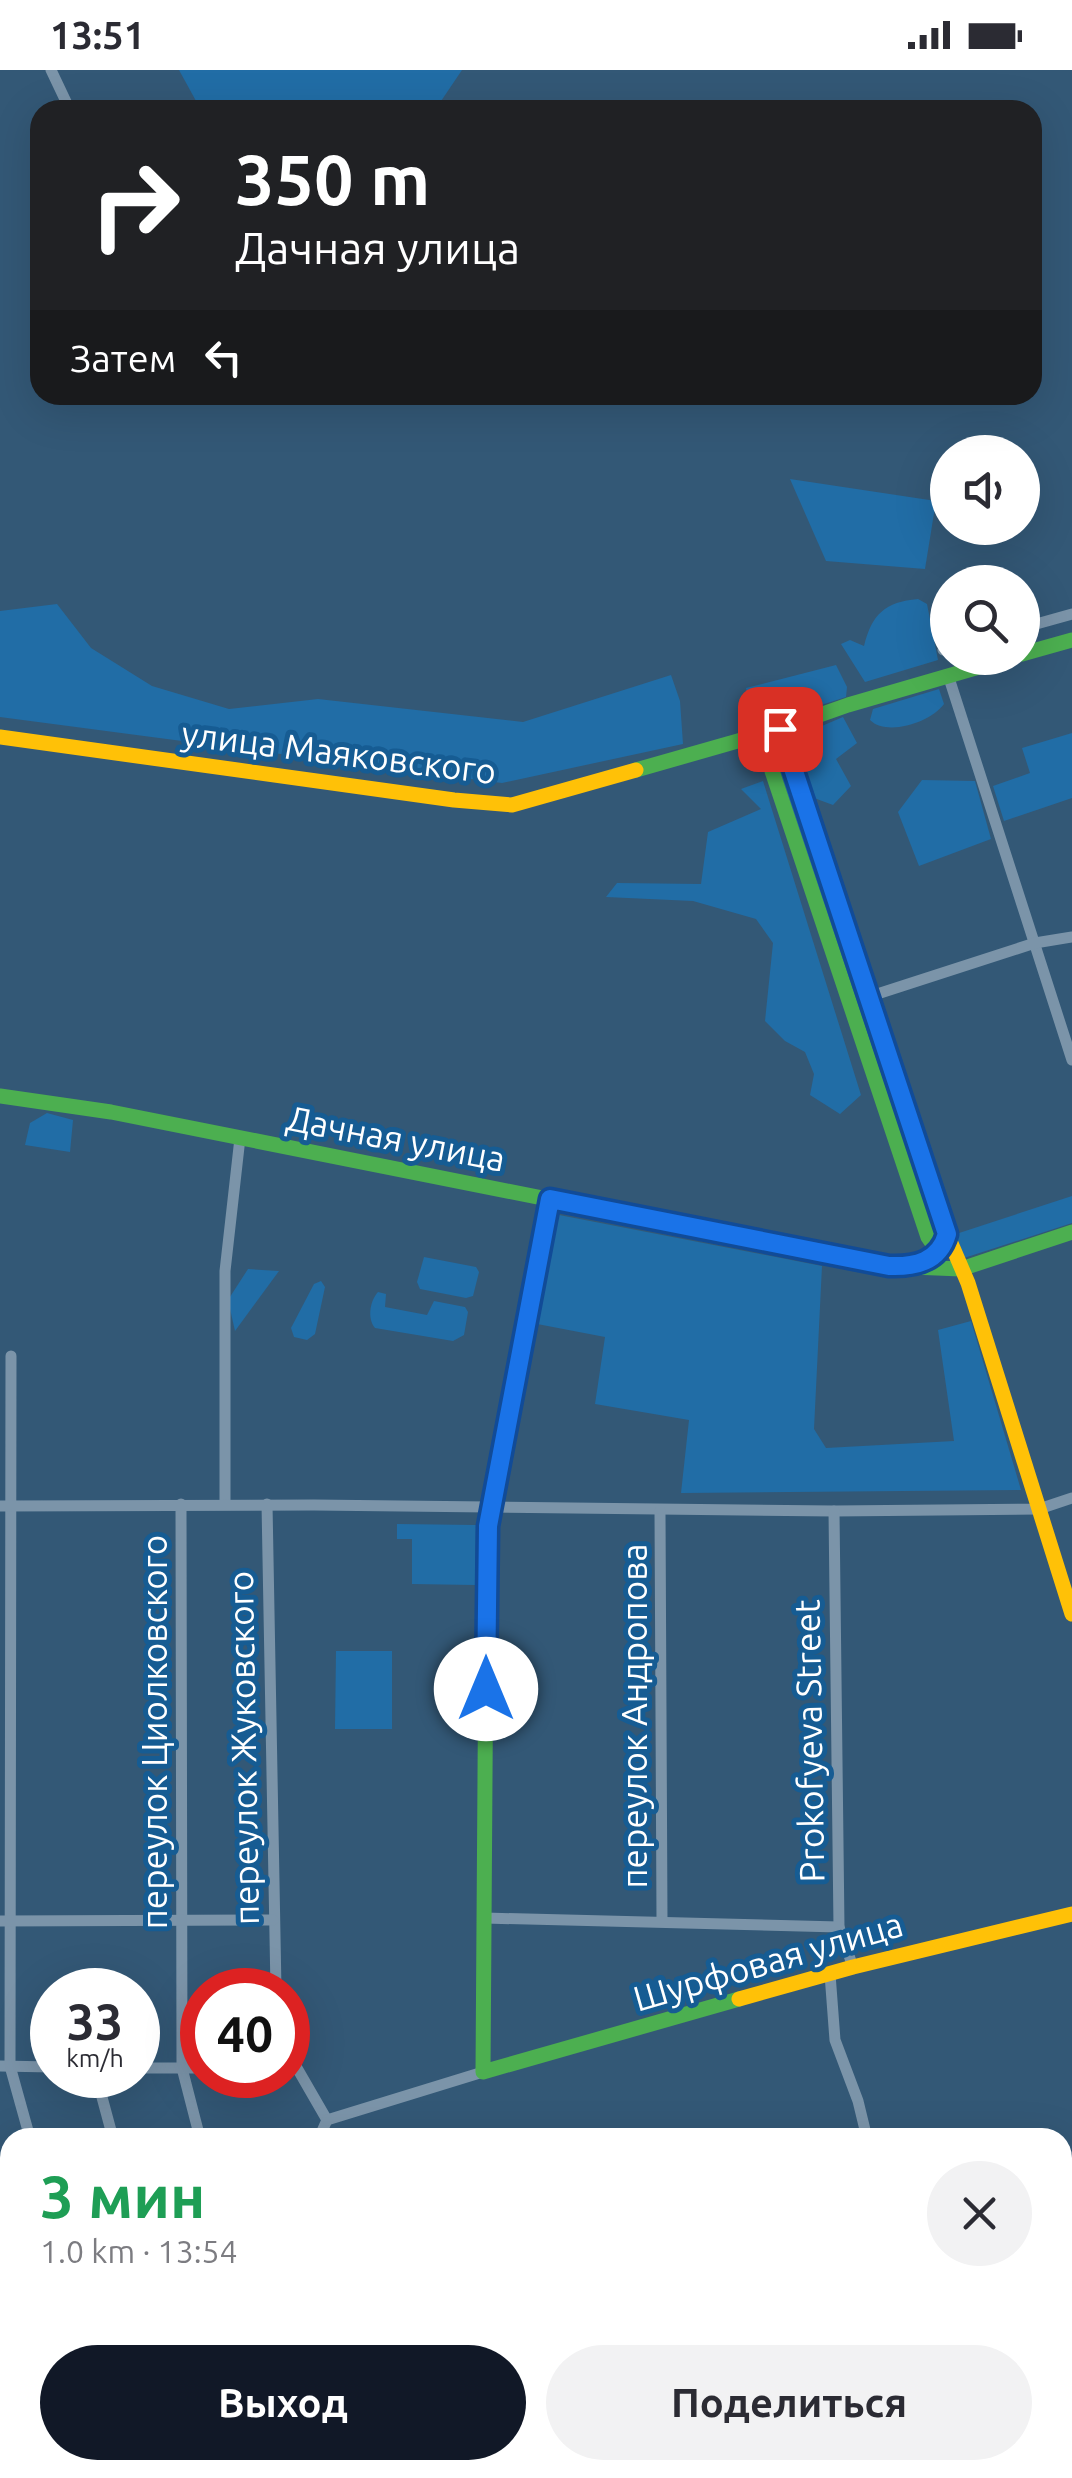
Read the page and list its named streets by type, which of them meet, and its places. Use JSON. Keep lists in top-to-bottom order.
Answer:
{
  "streets": {
    "street": [
      "улица Маяковского",
      "Дачная улица",
      "переулок Андропова",
      "переулок Циолковского",
      "Prokofyeva Street",
      "переулок Жуковского",
      "Шурфовая улица"
    ]
  },
  "crossings": [
    ["переулок Андропова", "Шурфовая улица"],
    ["Prokofyeva Street", "Шурфовая улица"]
  ],
  "page": {
    "status": "13:51",
    "turn": ["350 m", "Дачная улица"],
    "then": "Затем",
    "speed": "33 km/h",
    "limit": "40",
    "heading": ["3 мин", "1.0 km · 13:54"],
    "buttons": ["Выход", "Поделиться"]
  }
}
